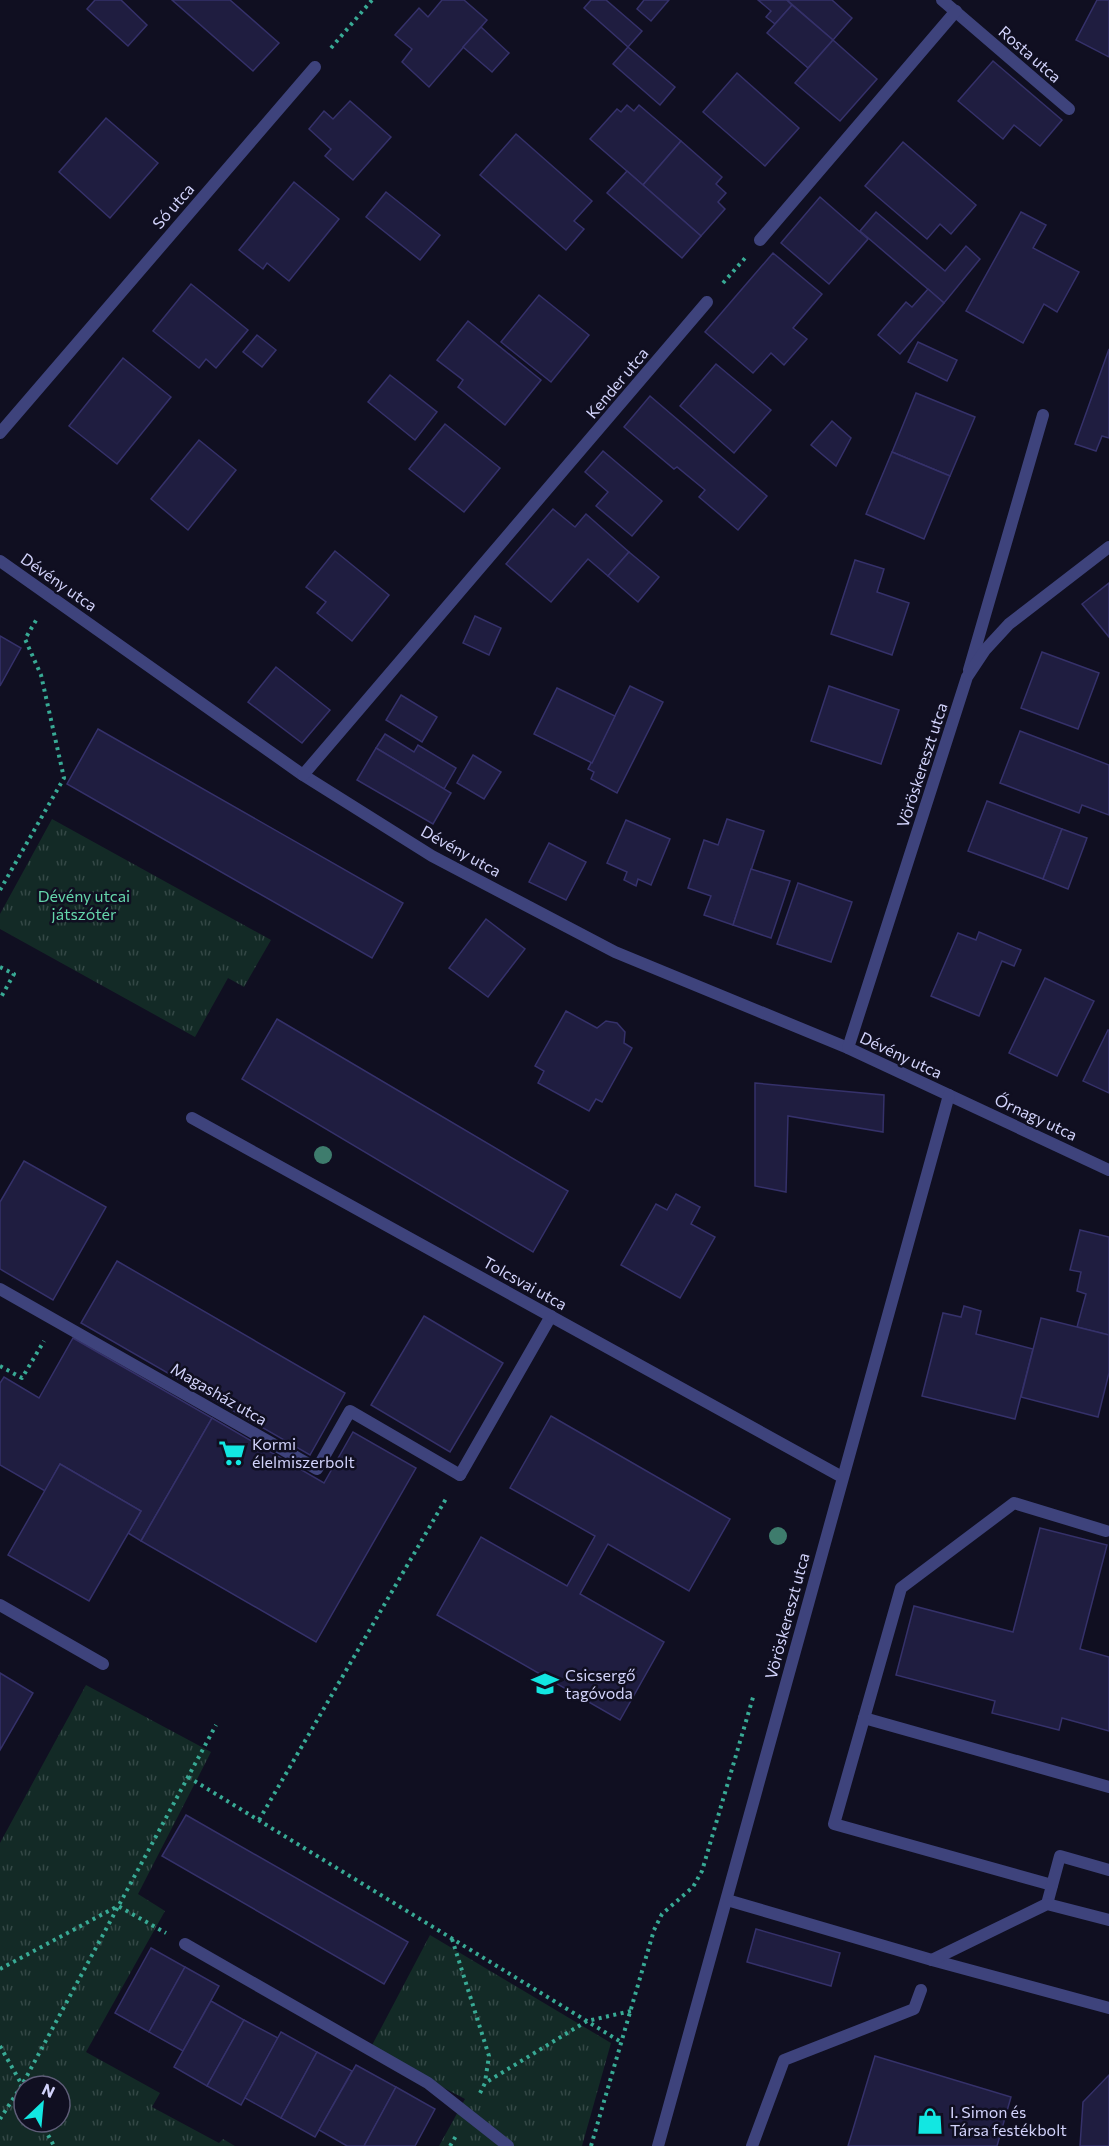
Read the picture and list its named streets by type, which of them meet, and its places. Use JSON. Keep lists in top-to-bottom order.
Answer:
{
  "streets": {
    "street": [
      "Rosta utca",
      "Só utca",
      "Kender utca",
      "Dévény utca",
      "Vöröskereszt utca",
      "Őrnagy utca",
      "Tolcsvai utca",
      "Magasház utca"
    ]
  },
  "crossings": [
    ["Kender utca", "Dévény utca"],
    ["Dévény utca", "Vöröskereszt utca"],
    ["Dévény utca", "Őrnagy utca"],
    ["Vöröskereszt utca", "Őrnagy utca"],
    ["Vöröskereszt utca", "Tolcsvai utca"]
  ],
  "parks": ["Dévény utcai játszótér"],
  "places": {
    "supermarket": ["Kormi élelmiszerbolt"],
    "school or university": ["Csicsergő tagóvoda"],
    "shop": ["I. Simon és Társa festékbolt"]
  },
  "north": "top right"
}
